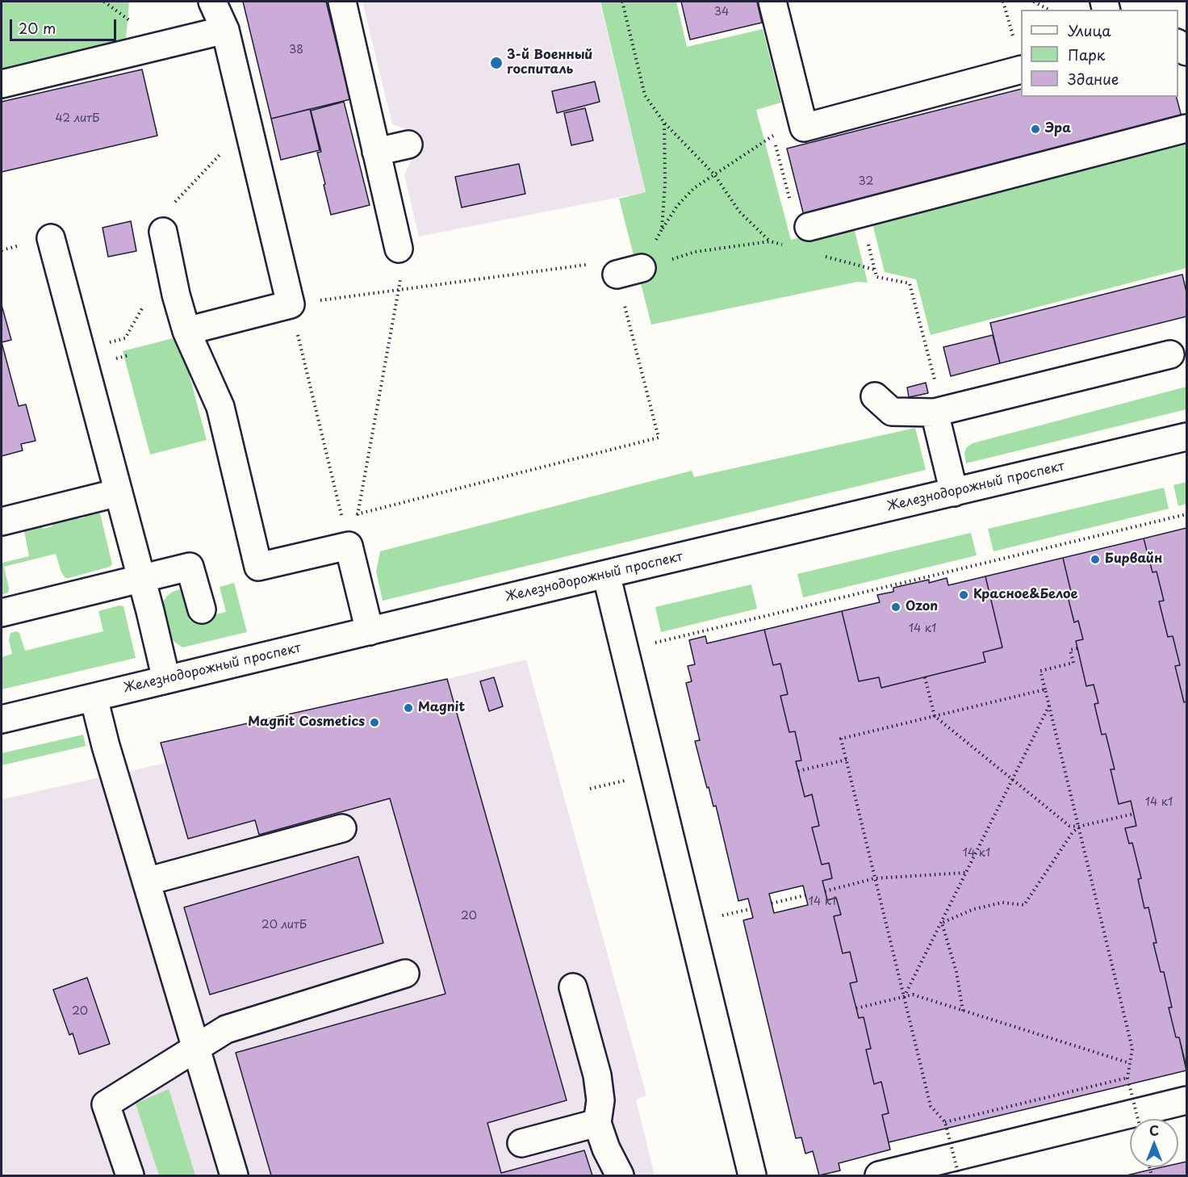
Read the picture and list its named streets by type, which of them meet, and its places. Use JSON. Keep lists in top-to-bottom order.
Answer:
{
  "streets": {
    "street": ["Железнодорожный проспект"]
  },
  "places": [
    "3-й Военный госпиталь",
    "Эра",
    "Бирвайн",
    "Красное&Белое",
    "Ozon",
    "Magnit",
    "Magnit Cosmetics"
  ],
  "house_numbers": [
    "34",
    "38",
    "42 литБ",
    "32",
    "14 к1",
    "14 к1",
    "14 к1",
    "14 к1",
    "20",
    "20 литБ",
    "20"
  ],
  "legend": ["Улица", "Парк", "Здание"],
  "scale_bar": "20 m",
  "north": "top"
}
